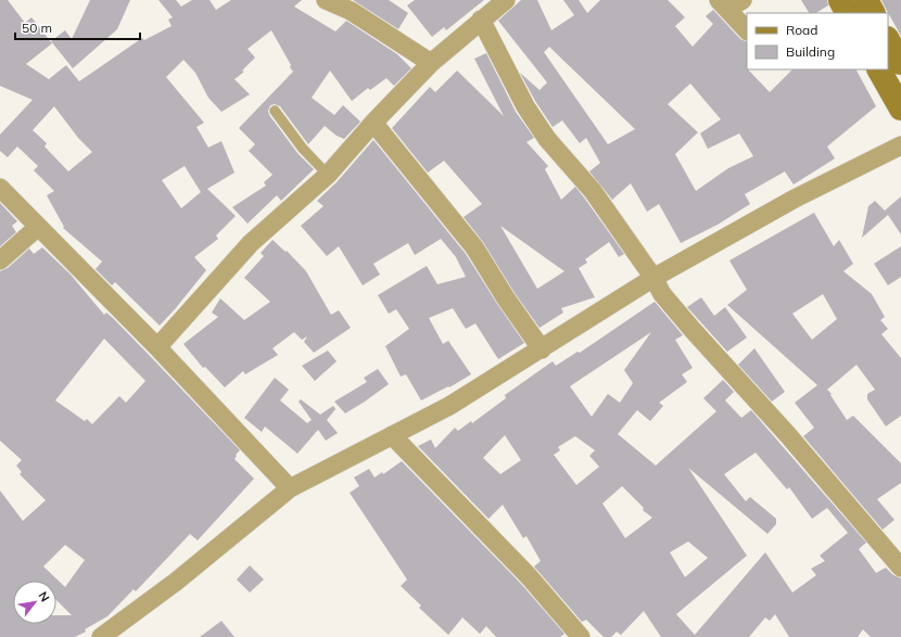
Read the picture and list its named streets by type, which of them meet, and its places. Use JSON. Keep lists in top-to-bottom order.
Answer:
{
  "legend": ["Road", "Building"],
  "scale_bar": "50 m",
  "north": "top right"
}
